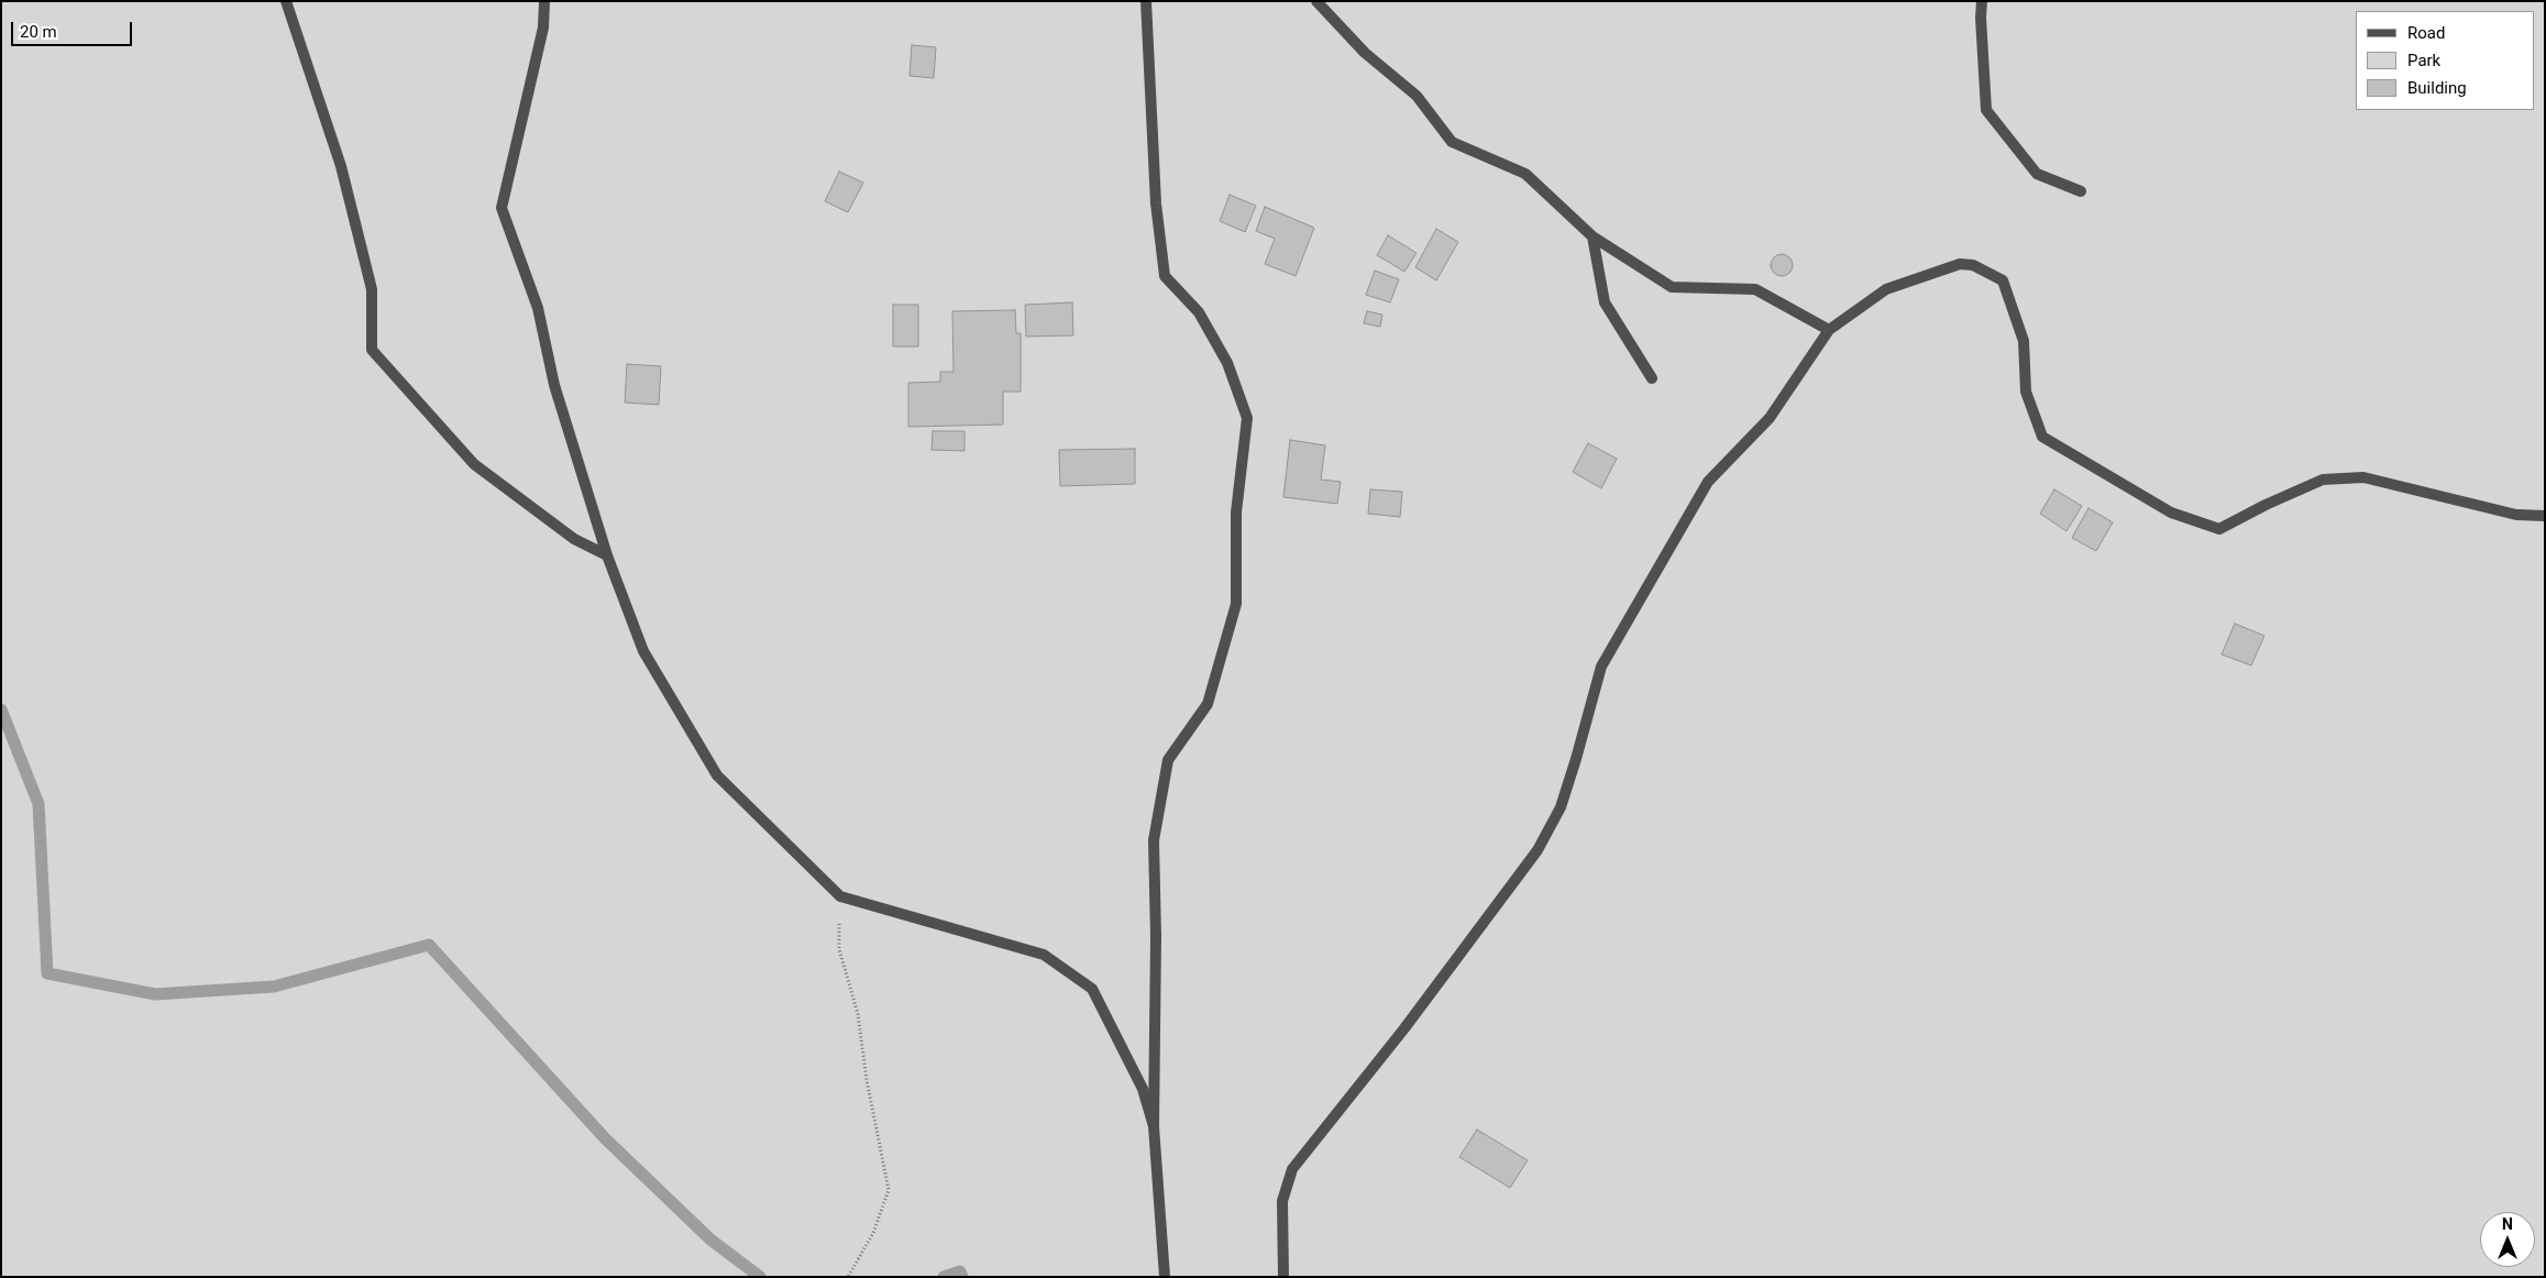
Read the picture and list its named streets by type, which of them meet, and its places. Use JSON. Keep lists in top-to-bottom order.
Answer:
{
  "legend": ["Road", "Park", "Building"],
  "scale_bar": "20 m",
  "north": "top"
}
